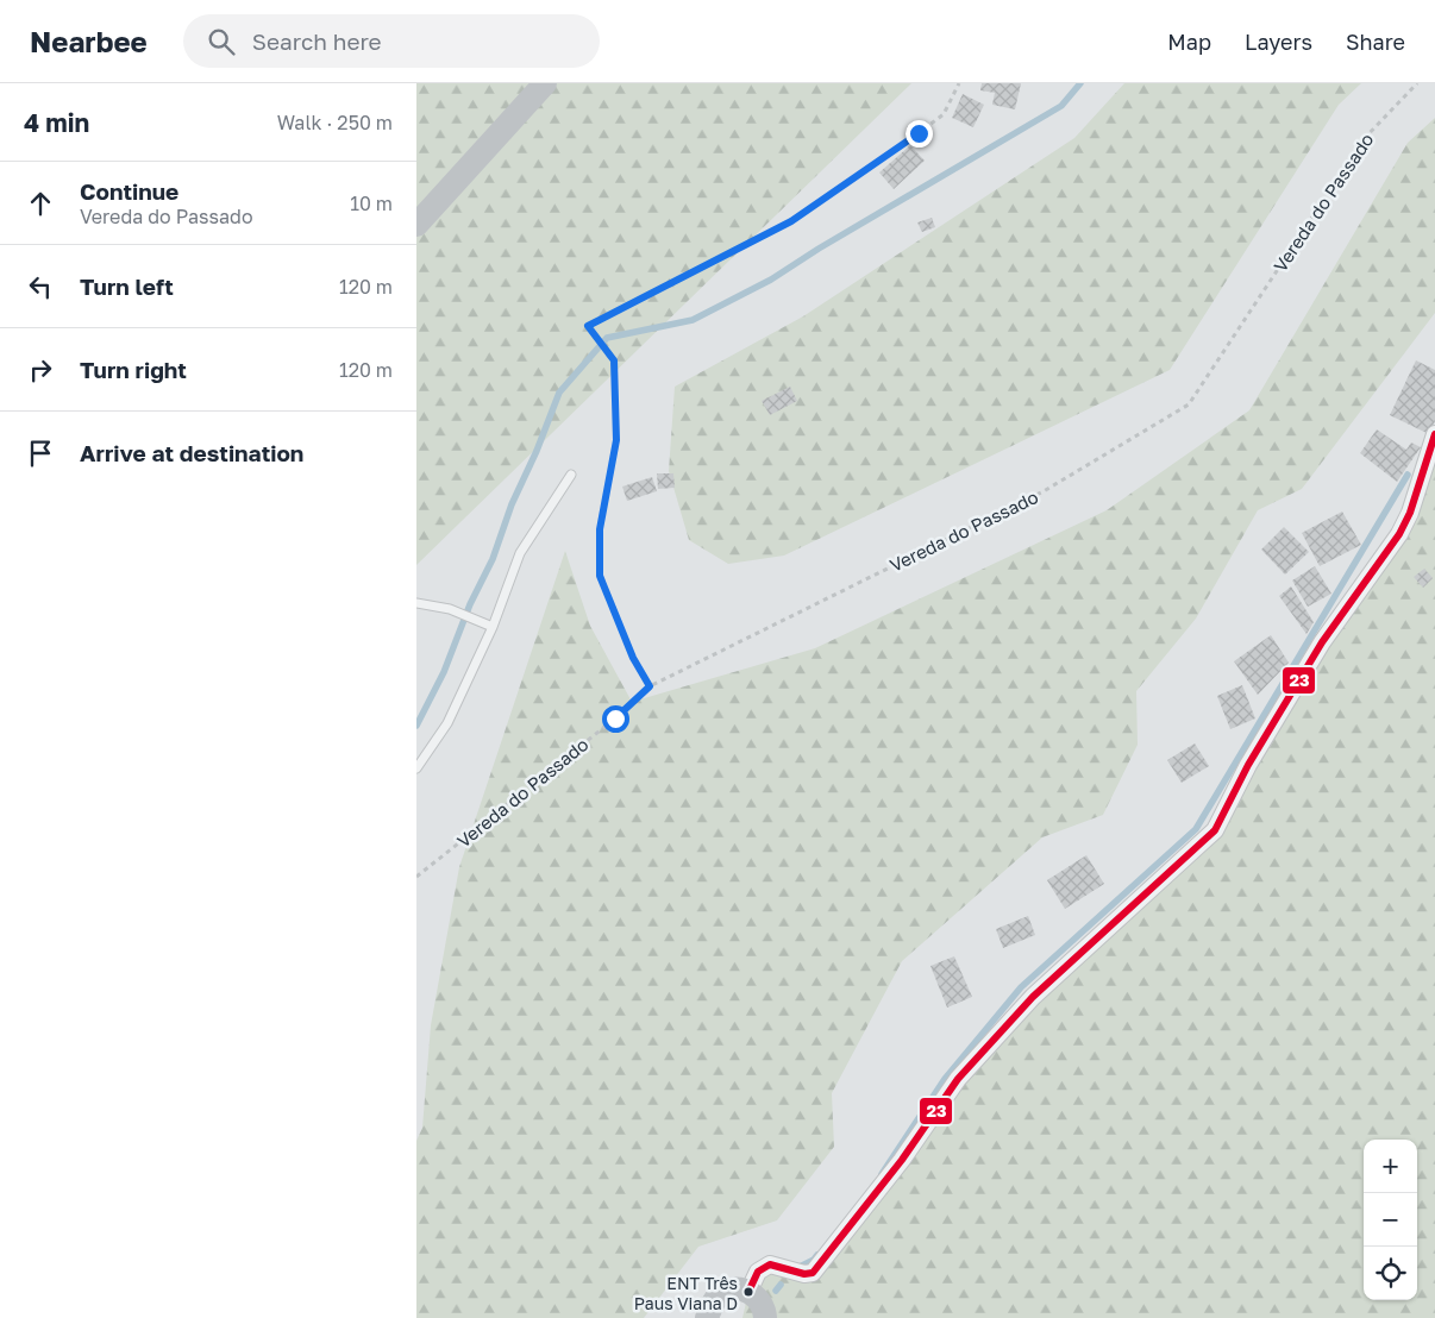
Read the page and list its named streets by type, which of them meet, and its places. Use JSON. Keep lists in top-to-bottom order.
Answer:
{
  "streets": {
    "path": ["Vereda do Passado"]
  },
  "places": ["ENT Três Paus Viana D"],
  "lines": ["transit line 23"],
  "page": {
    "header": "Nearbee",
    "search": "Search here",
    "nav": ["Map", "Layers", "Share"],
    "heading": ["4 min", "Walk · 250 m"],
    "list": [
      ["Continue", "Vereda do Passado", "10 m"],
      ["Turn left", "120 m"],
      ["Turn right", "120 m"],
      "Arrive at destination"
    ],
    "map_buttons": ["+", "−"]
  }
}
